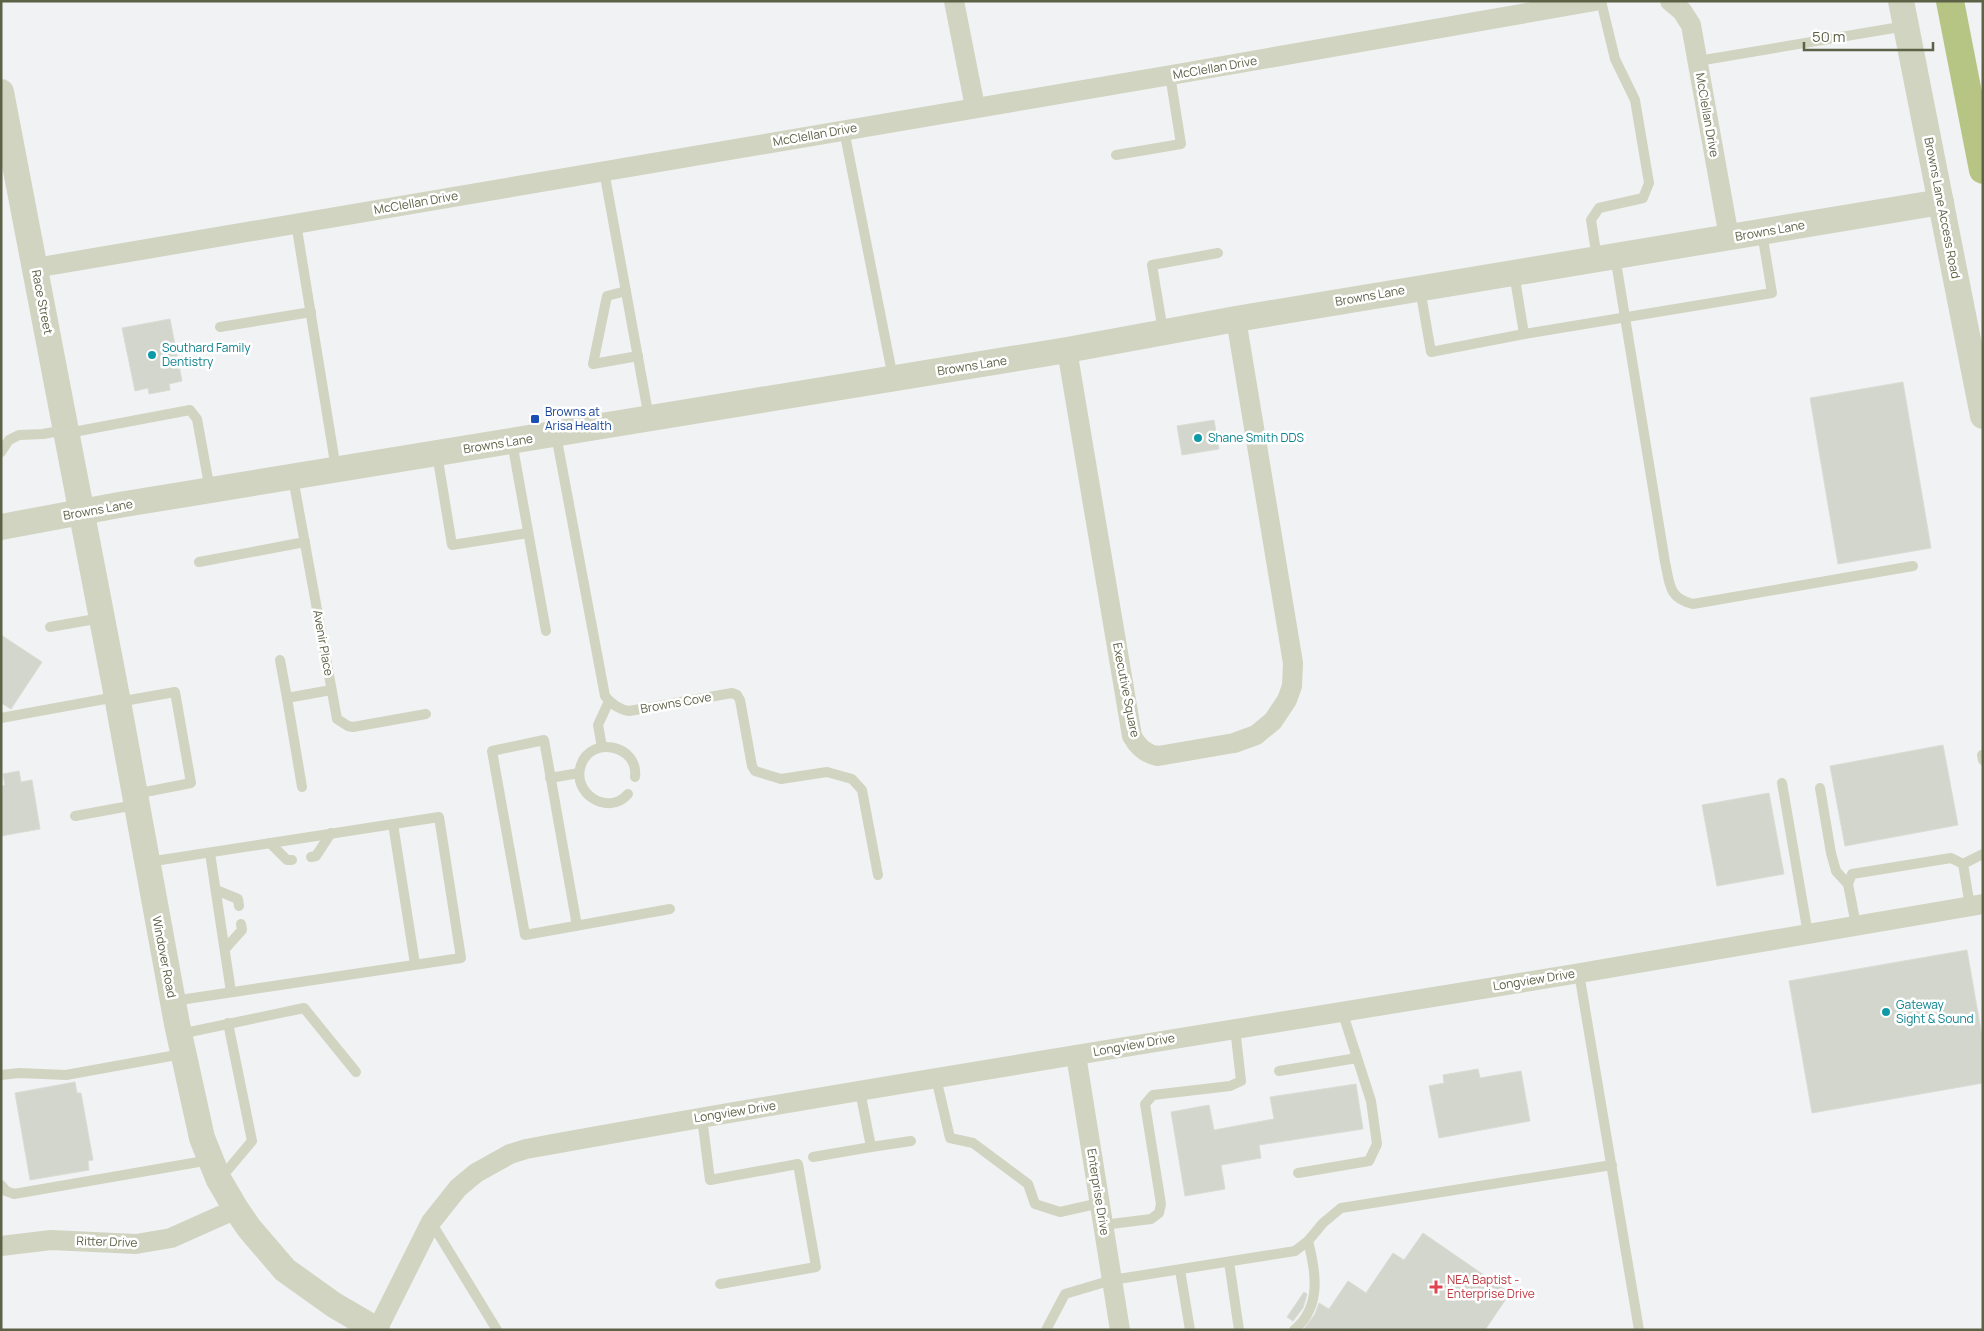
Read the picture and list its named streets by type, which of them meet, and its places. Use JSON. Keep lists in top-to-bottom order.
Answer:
{
  "streets": {
    "street": [
      "McClellan Drive",
      "Browns Lane Access Road",
      "Browns Lane",
      "Race Street",
      "Executive Square",
      "Windover Road",
      "Longview Drive",
      "Enterprise Drive",
      "Ritter Drive"
    ],
    "lane": ["Avenir Place", "Browns Cove"]
  },
  "crossings": [
    ["McClellan Drive", "Browns Lane"],
    ["McClellan Drive", "Race Street"],
    ["Browns Lane Access Road", "Browns Lane"],
    ["Browns Lane", "Race Street"],
    ["Browns Lane", "Avenir Place"],
    ["Browns Lane", "Executive Square"],
    ["Browns Lane", "Windover Road"],
    ["Race Street", "Windover Road"],
    ["Windover Road", "Longview Drive"],
    ["Windover Road", "Ritter Drive"],
    ["Longview Drive", "Enterprise Drive"]
  ],
  "places": {
    "other": ["Southard Family Dentistry", "Shane Smith DDS", "Gateway Sight & Sound"],
    "transit": ["Browns at Arisa Health"],
    "health": ["NEA Baptist - Enterprise Drive"]
  },
  "scale_bar": "50 m"
}
